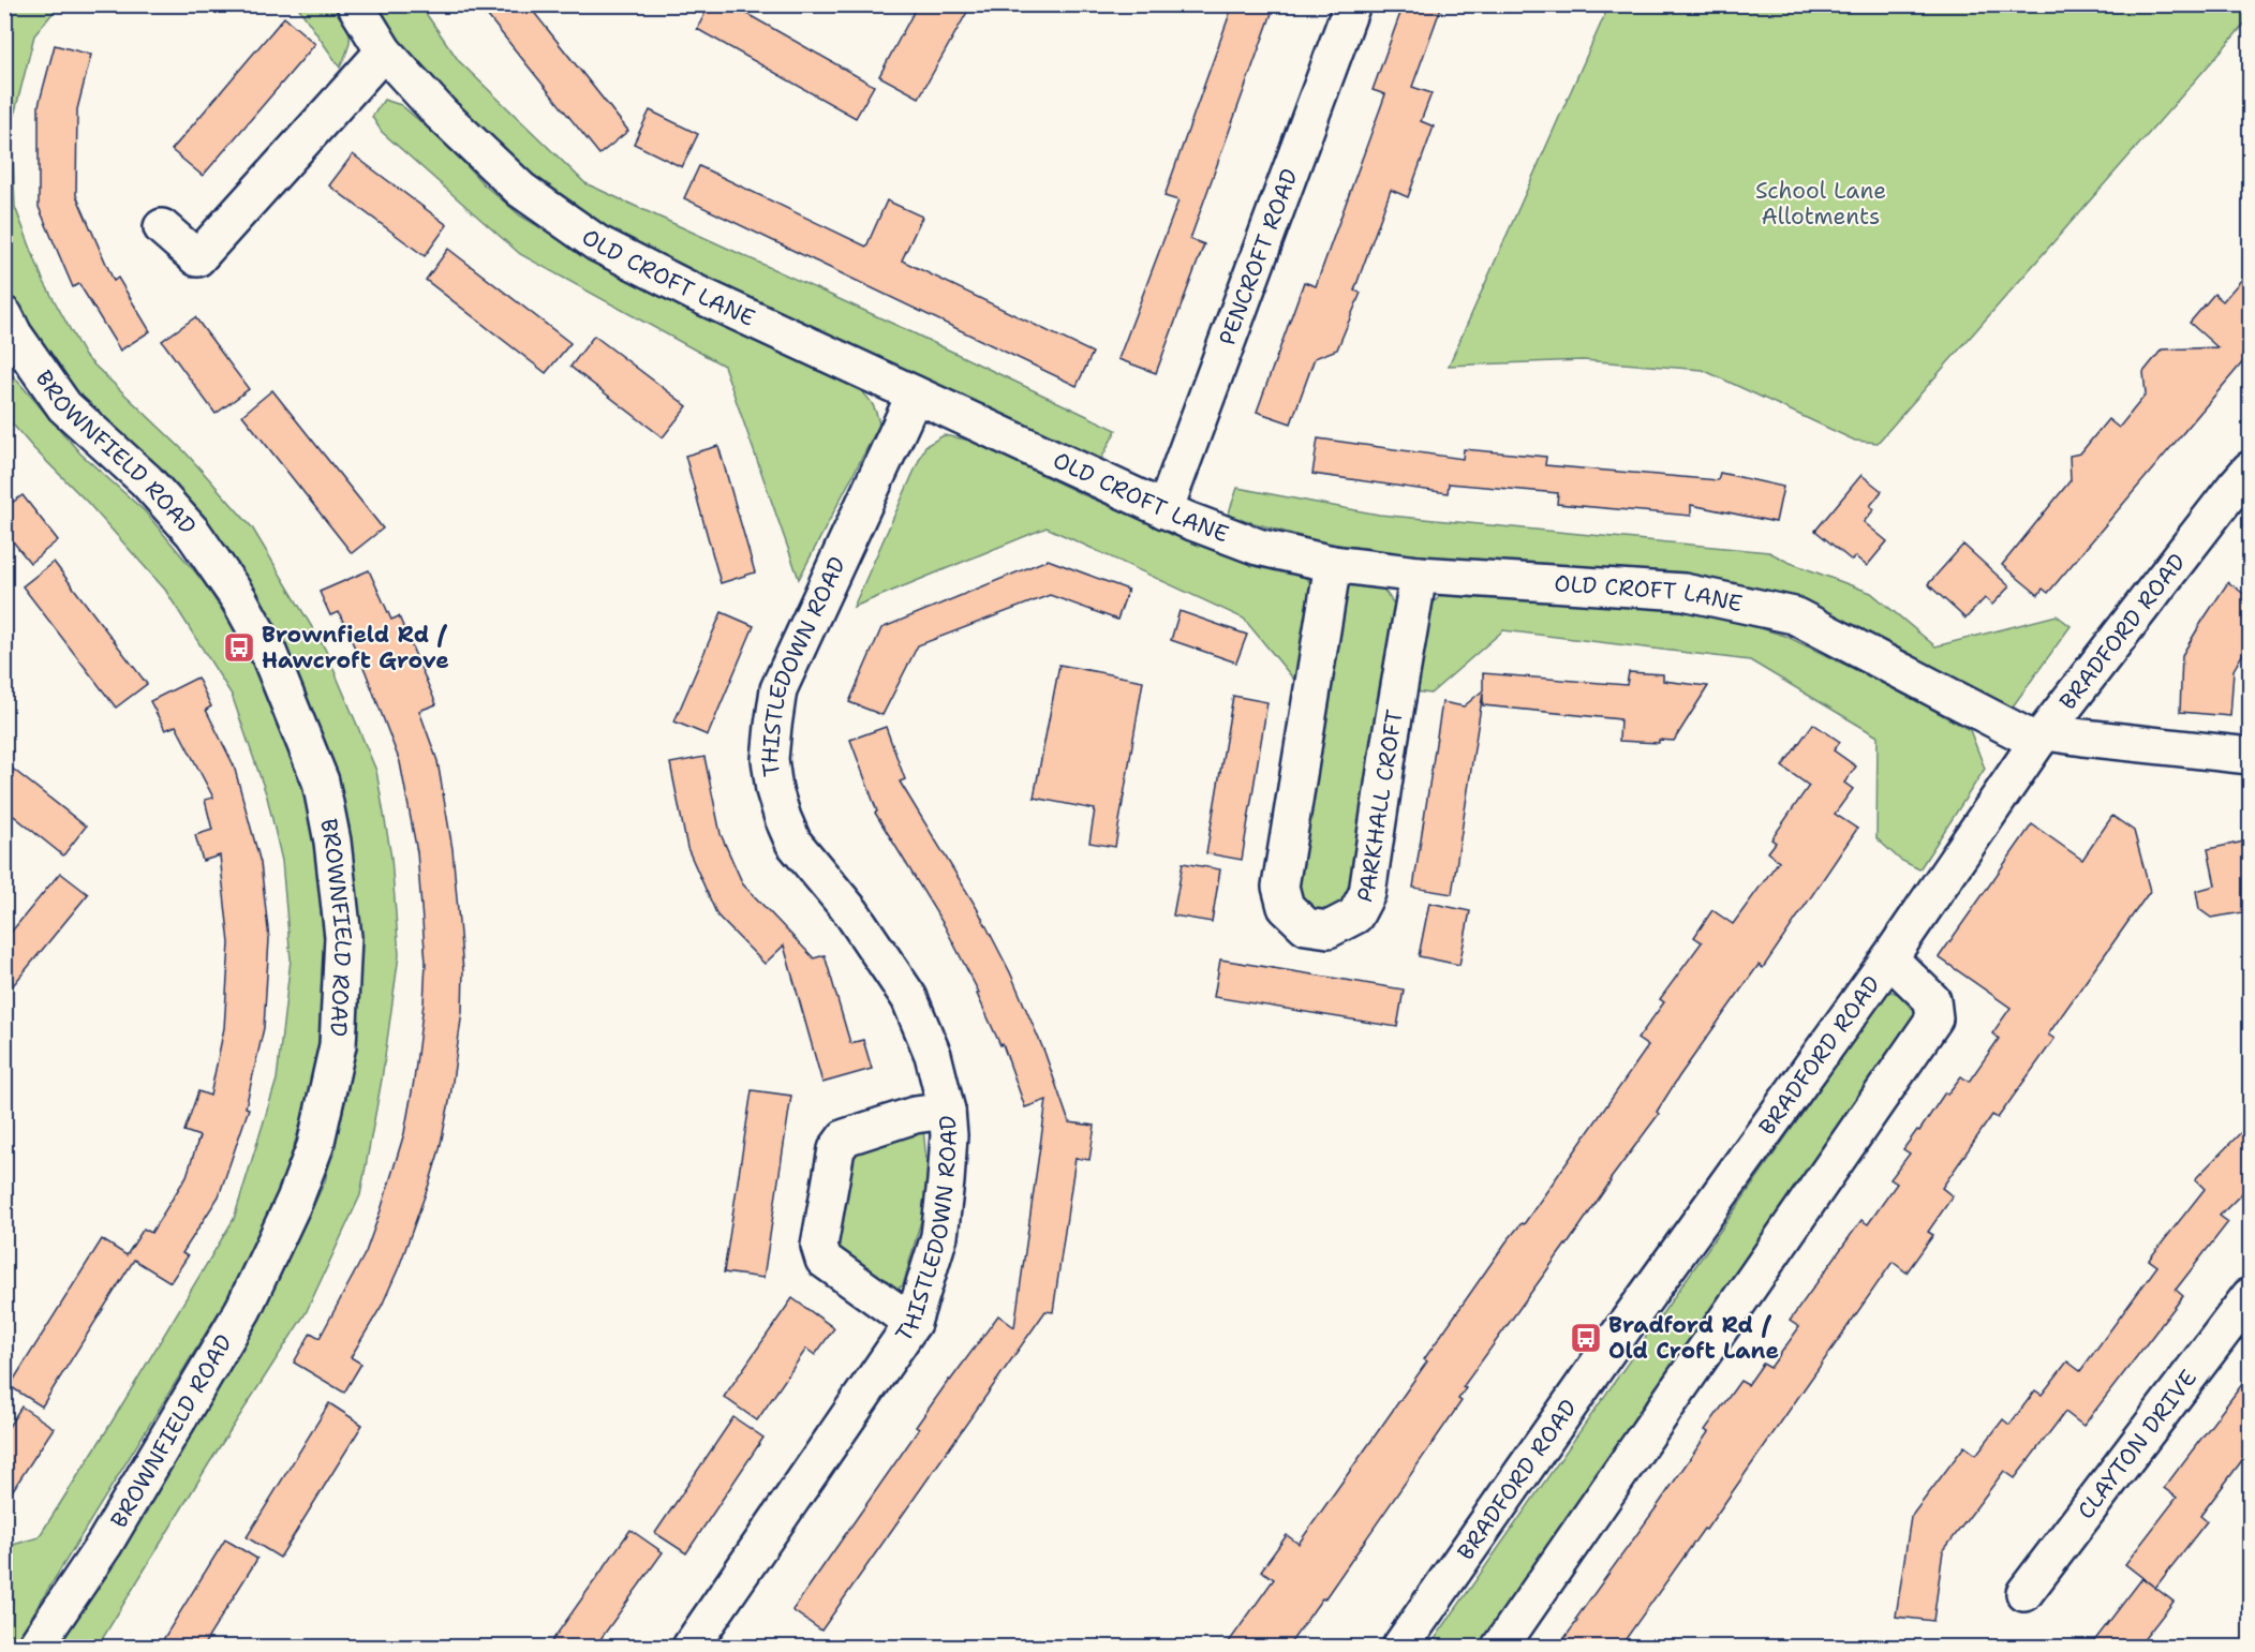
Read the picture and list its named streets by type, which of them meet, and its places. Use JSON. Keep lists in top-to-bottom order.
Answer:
{
  "streets": {
    "street": [
      "PENCROFT ROAD",
      "OLD CROFT LANE",
      "BROWNFIELD ROAD",
      "BRADFORD ROAD",
      "THISTLEDOWN ROAD",
      "PARKHALL CROFT",
      "CLAYTON DRIVE"
    ]
  },
  "crossings": [
    ["PENCROFT ROAD", "OLD CROFT LANE"],
    ["OLD CROFT LANE", "BRADFORD ROAD"],
    ["OLD CROFT LANE", "THISTLEDOWN ROAD"],
    ["OLD CROFT LANE", "PARKHALL CROFT"]
  ],
  "parks": ["School Lane Allotments"],
  "places": {
    "bus stop": ["Brownfield Rd / Hawcroft Grove", "Bradford Rd / Old Croft Lane"]
  }
}
